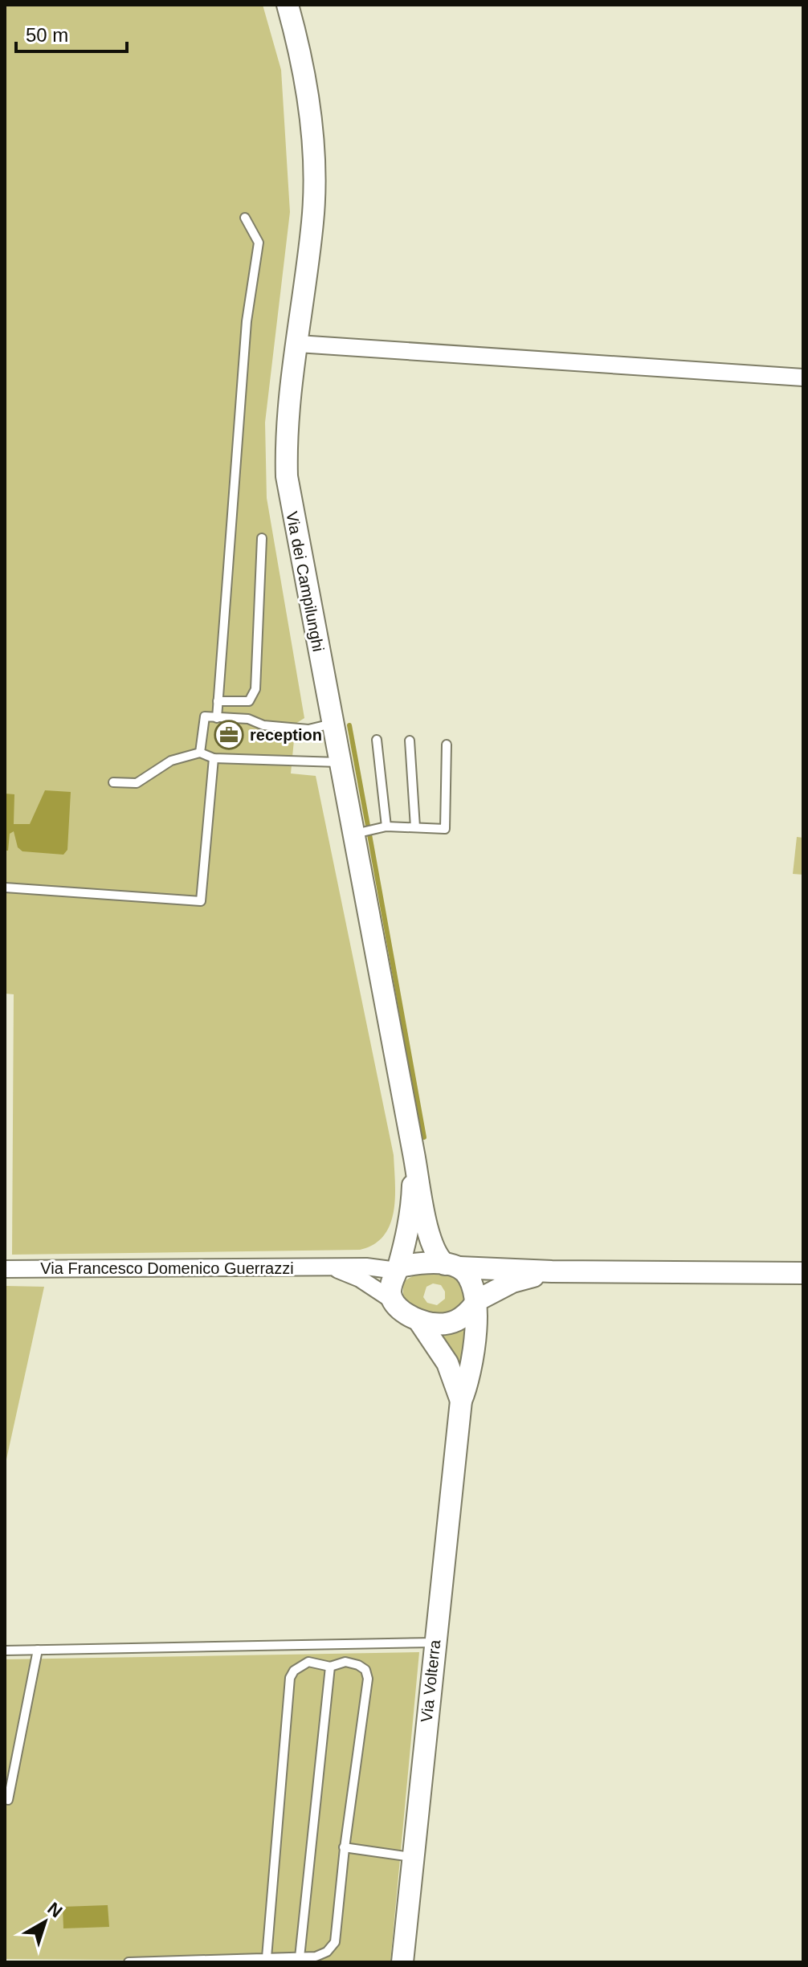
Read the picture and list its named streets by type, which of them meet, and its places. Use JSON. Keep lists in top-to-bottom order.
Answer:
{
  "streets": {
    "street": ["Via dei Campilunghi", "Via Francesco Domenico Guerrazzi", "Via Volterra"]
  },
  "crossings": [
    ["Via dei Campilunghi", "Via Francesco Domenico Guerrazzi"],
    ["Via dei Campilunghi", "Via Volterra"],
    ["Via Francesco Domenico Guerrazzi", "Via Volterra"]
  ],
  "places": {
    "office": ["reception"]
  },
  "scale_bar": "50 m",
  "north": "top right"
}
